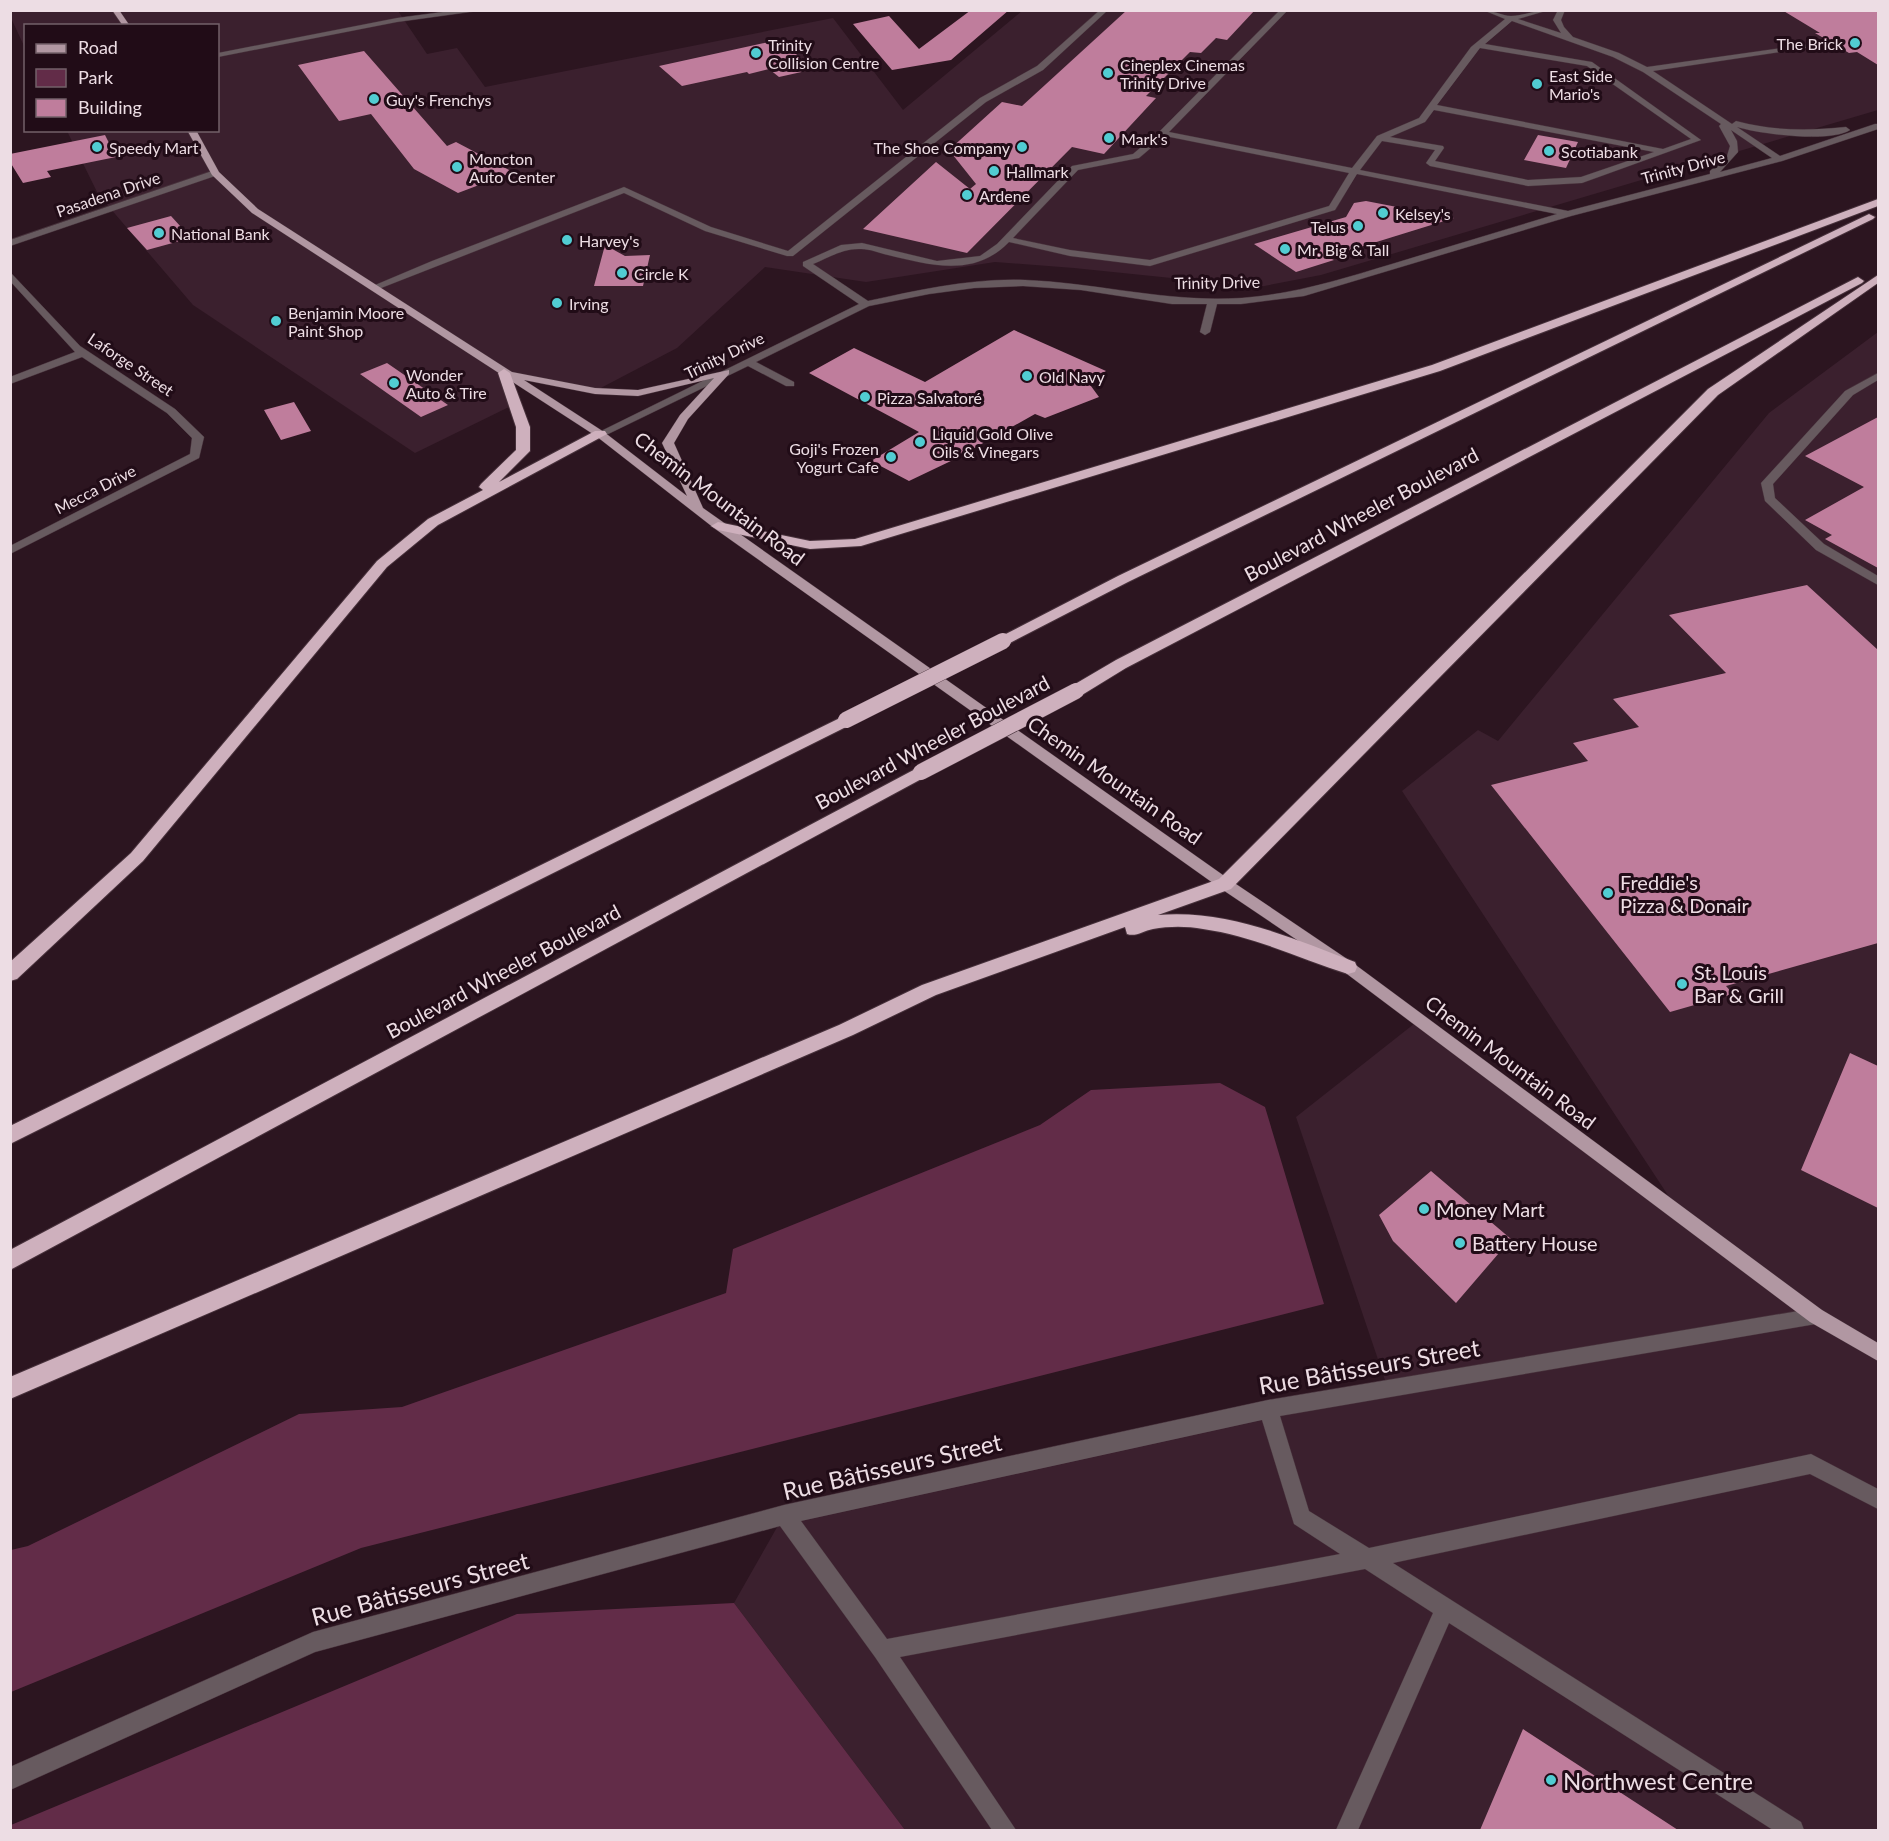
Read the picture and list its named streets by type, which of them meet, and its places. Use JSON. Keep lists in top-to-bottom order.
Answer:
{
  "streets": {
    "highway": ["Boulevard Wheeler Boulevard"],
    "main road": ["Chemin Mountain Road"],
    "street": [
      "Trinity Drive",
      "Pasadena Drive",
      "Laforge Street",
      "Mecca Drive",
      "Rue Bâtisseurs Street"
    ]
  },
  "crossings": [
    ["Trinity Drive", "Chemin Mountain Road"],
    ["Pasadena Drive", "Chemin Mountain Road"],
    ["Laforge Street", "Mecca Drive"],
    ["Chemin Mountain Road", "Rue Bâtisseurs Street"]
  ],
  "places": [
    "The Brick",
    "Trinity Collision Centre",
    "Cineplex Cinemas Trinity Drive",
    "East Side Mario's",
    "Guy's Frenchys",
    "Mark's",
    "Speedy Mart",
    "The Shoe Company",
    "Scotiabank",
    "Moncton Auto Center",
    "Hallmark",
    "Ardene",
    "Kelsey's",
    "Telus",
    "National Bank",
    "Harvey's",
    "Mr. Big & Tall",
    "Circle K",
    "Irving",
    "Benjamin Moore Paint Shop",
    "Old Navy",
    "Wonder Auto & Tire",
    "Pizza Salvatoré",
    "Liquid Gold Olive Oils & Vinegars",
    "Goji's Frozen Yogurt Cafe",
    "Freddie's Pizza & Donair",
    "St. Louis Bar & Grill",
    "Money Mart",
    "Battery House",
    "Northwest Centre"
  ],
  "legend": ["Road", "Park", "Building"]
}
